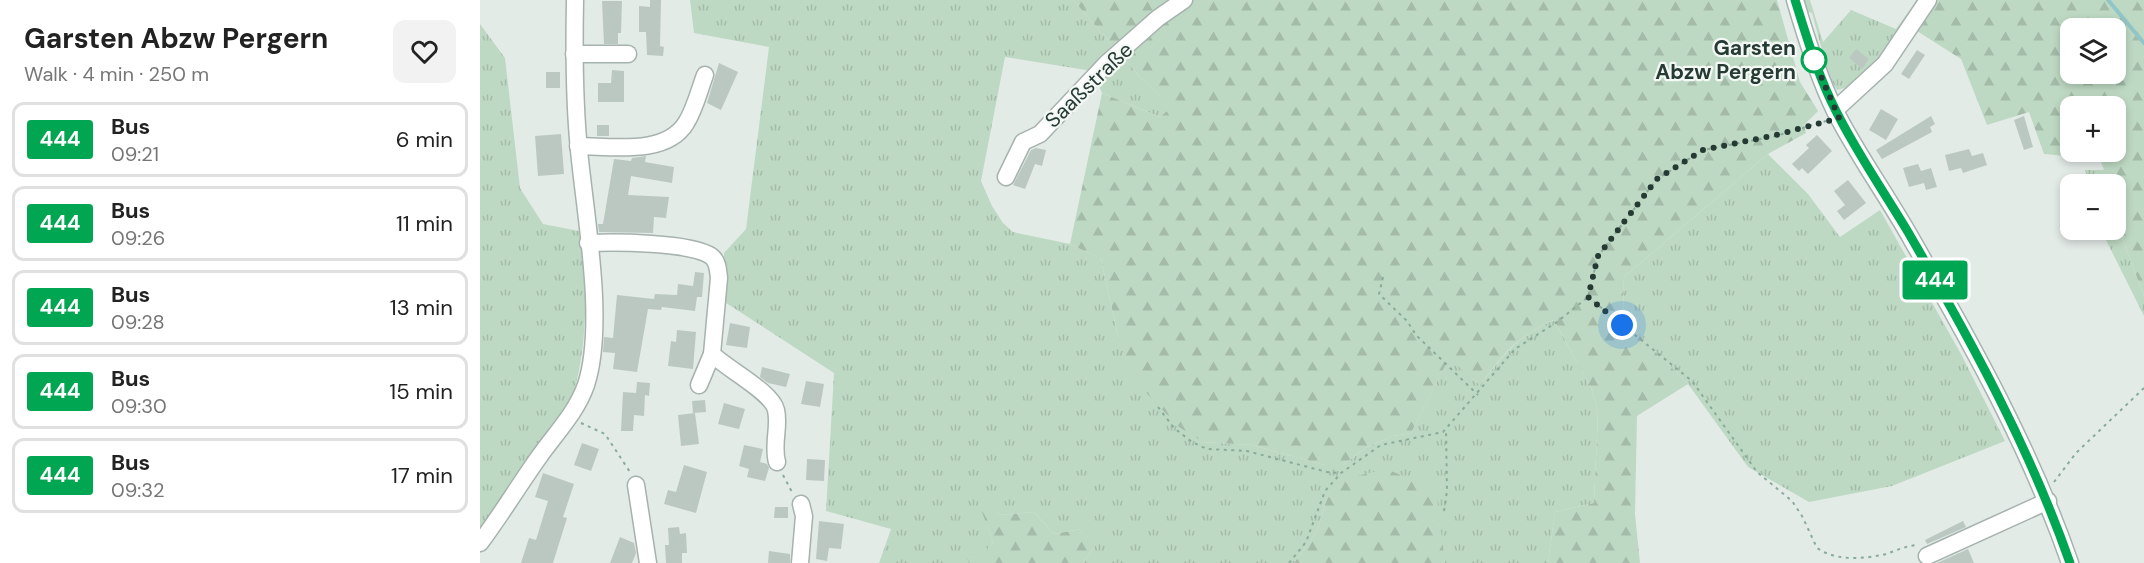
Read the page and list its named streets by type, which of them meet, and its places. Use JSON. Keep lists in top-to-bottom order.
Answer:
{
  "streets": {
    "street": ["Saaßstraße"]
  },
  "places": ["Garsten Abzw Pergern"],
  "lines": ["bus line 444"],
  "page": {
    "heading": ["Garsten Abzw Pergern", "Walk · 4 min · 250 m"],
    "on_map": "444",
    "map_buttons": ["+", "−"],
    "list": [
      {
        "mark": "444",
        "name": "Bus",
        "note": "09:21",
        "value": "6 min"
      },
      {
        "mark": "444",
        "name": "Bus",
        "note": "09:26",
        "value": "11 min"
      },
      {
        "mark": "444",
        "name": "Bus",
        "note": "09:28",
        "value": "13 min"
      },
      {
        "mark": "444",
        "name": "Bus",
        "note": "09:30",
        "value": "15 min"
      },
      {
        "mark": "444",
        "name": "Bus",
        "note": "09:32",
        "value": "17 min"
      }
    ]
  }
}
